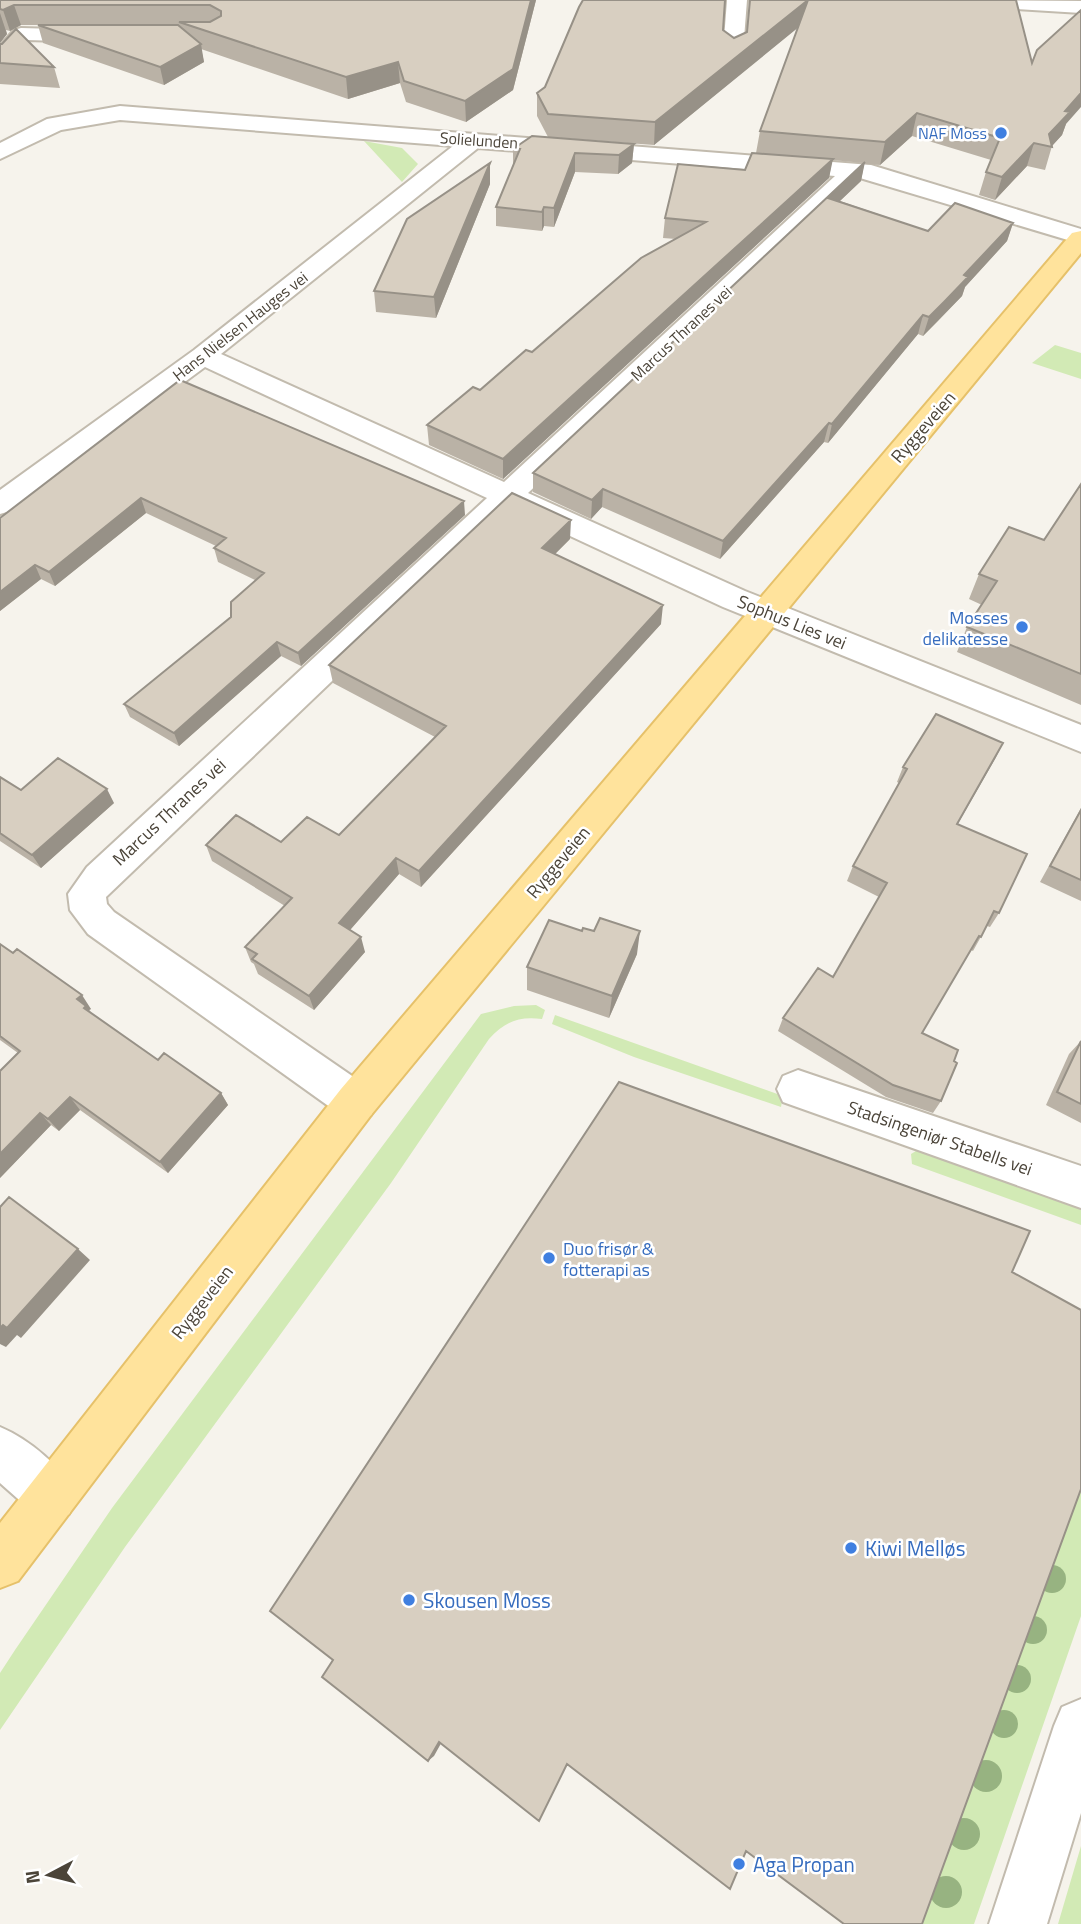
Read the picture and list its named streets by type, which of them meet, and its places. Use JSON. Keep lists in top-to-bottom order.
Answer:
{
  "streets": {
    "main road": ["Ryggeveien"],
    "street": [
      "Solielunden",
      "Hans Nielsen Hauges vei",
      "Marcus Thranes vei",
      "Sophus Lies vei",
      "Stadsingeniør Stabells vei"
    ]
  },
  "crossings": [
    ["Solielunden", "Hans Nielsen Hauges vei"],
    ["Solielunden", "Marcus Thranes vei"],
    ["Solielunden", "Ryggeveien"],
    ["Marcus Thranes vei", "Ryggeveien"],
    ["Marcus Thranes vei", "Sophus Lies vei"],
    ["Ryggeveien", "Sophus Lies vei"]
  ],
  "places": [
    "NAF Moss",
    "Mosses delikatesse",
    "Duo frisør & fotterapi as",
    "Kiwi Melløs",
    "Skousen Moss",
    "Aga Propan"
  ],
  "north": "left"
}
